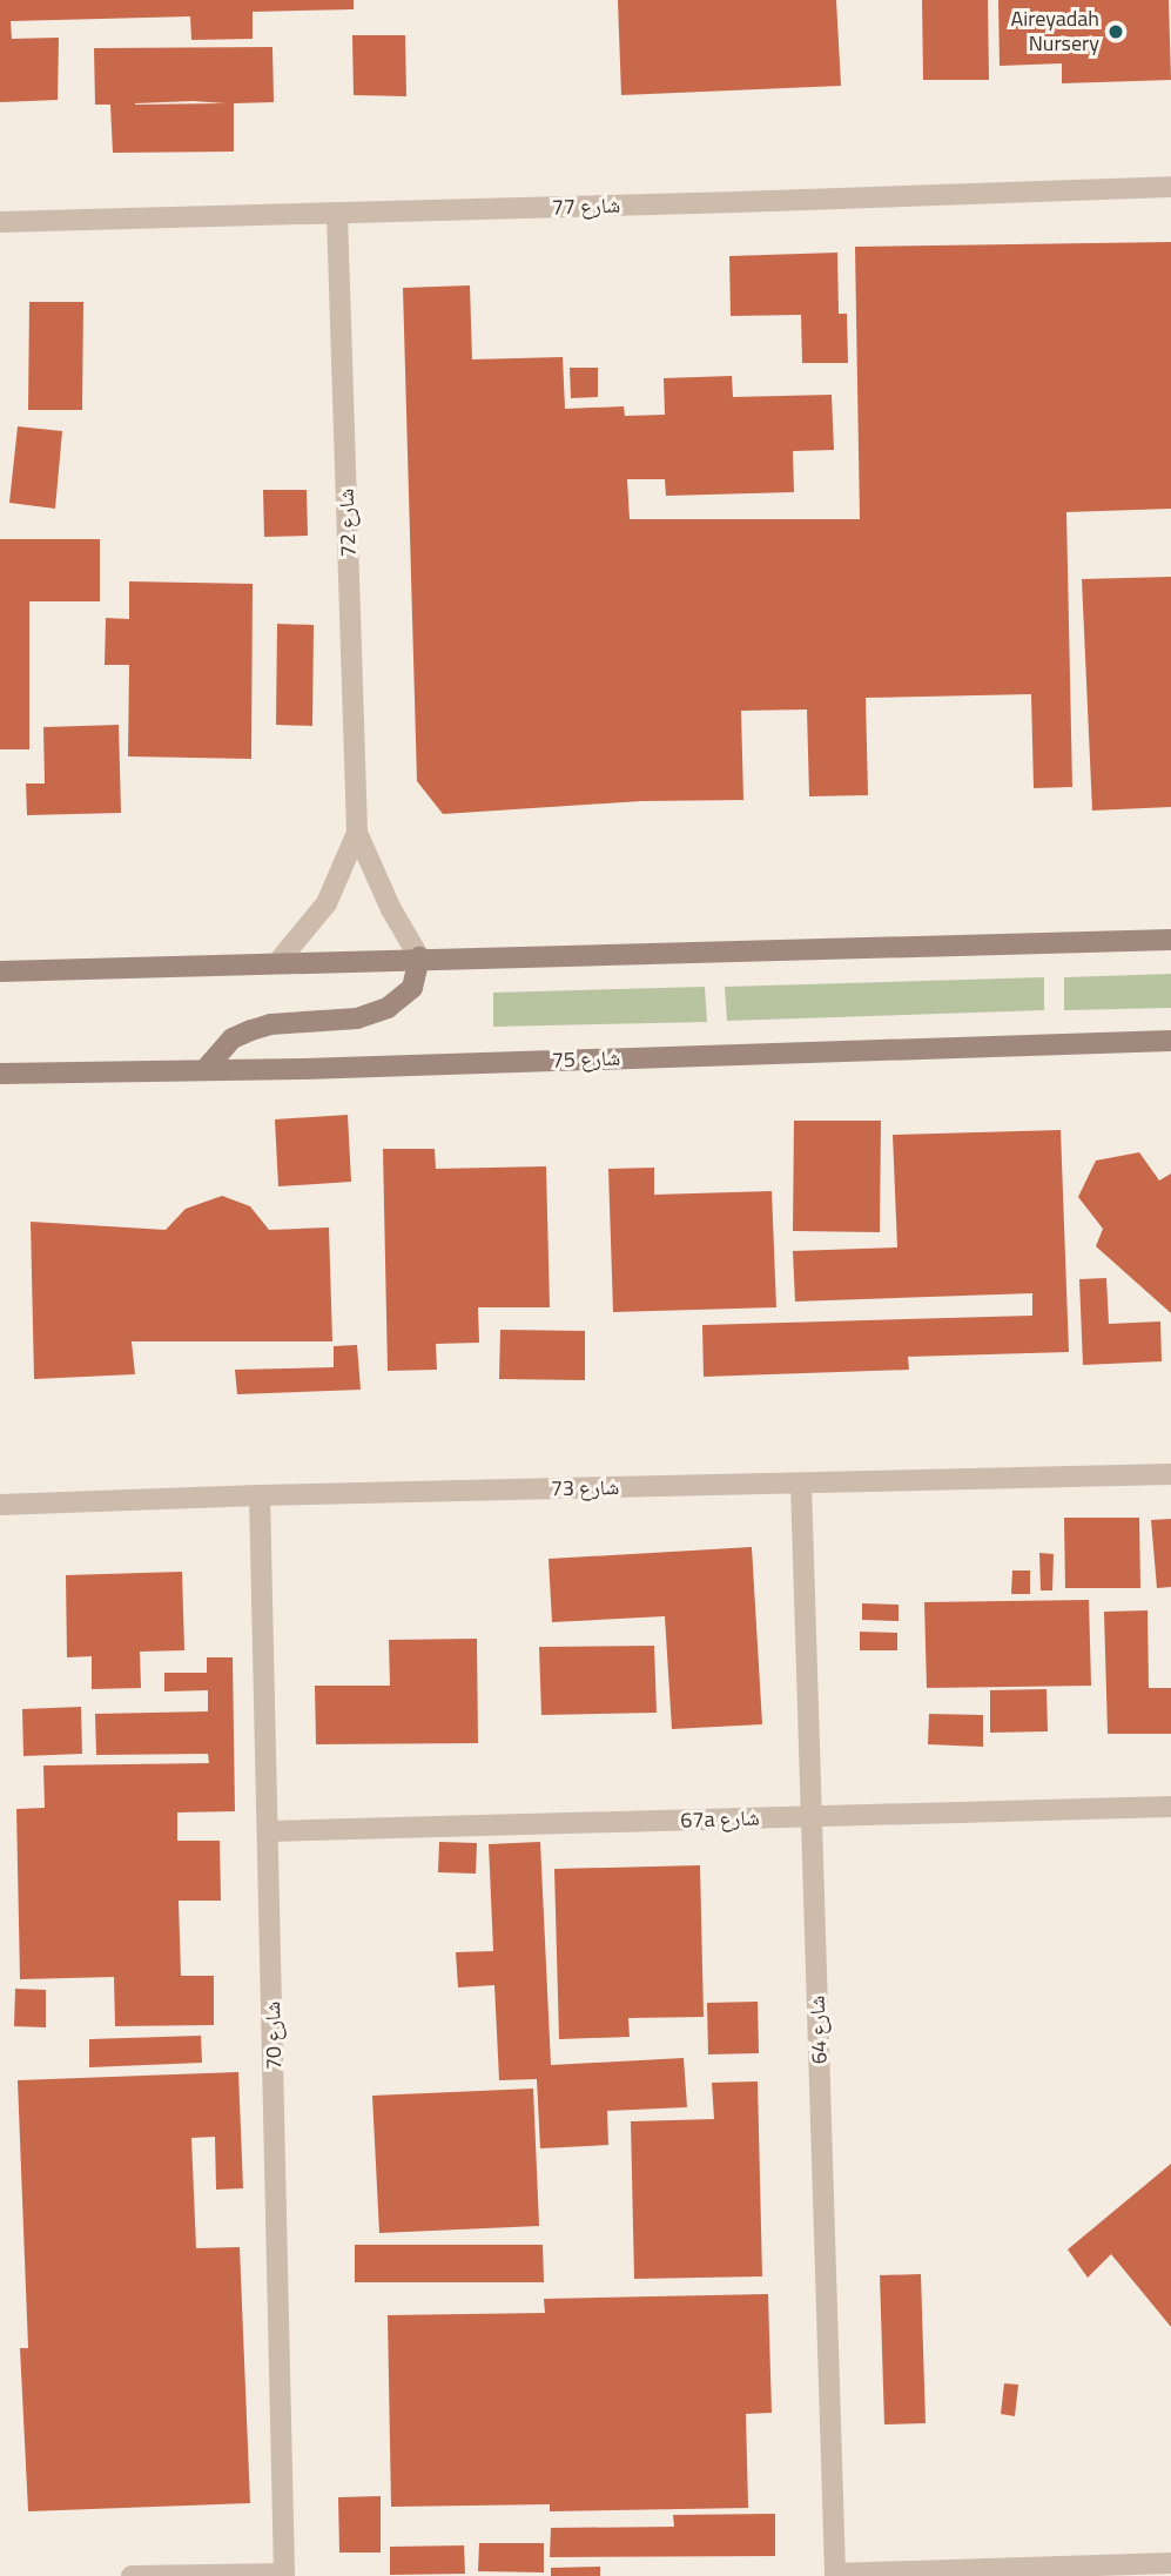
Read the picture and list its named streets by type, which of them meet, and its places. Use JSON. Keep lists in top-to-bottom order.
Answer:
{
  "streets": {
    "street": [
      "شارع 77",
      "شارع 72",
      "شارع 75",
      "شارع 73",
      "67a شارع",
      "شارع 64",
      "شارع 70"
    ]
  },
  "crossings": [
    ["شارع 77", "شارع 72"],
    ["شارع 73", "شارع 64"],
    ["شارع 73", "شارع 70"],
    ["67a شارع", "شارع 64"],
    ["67a شارع", "شارع 70"]
  ],
  "places": ["Aireyadah Nursery"]
}
